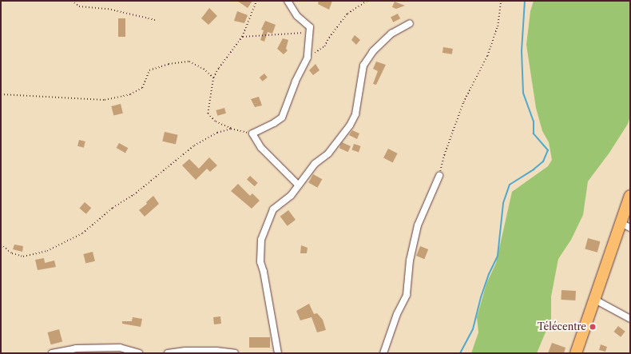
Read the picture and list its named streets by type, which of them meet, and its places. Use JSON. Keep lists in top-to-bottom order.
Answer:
{
  "places": ["Télécentre"]
}
